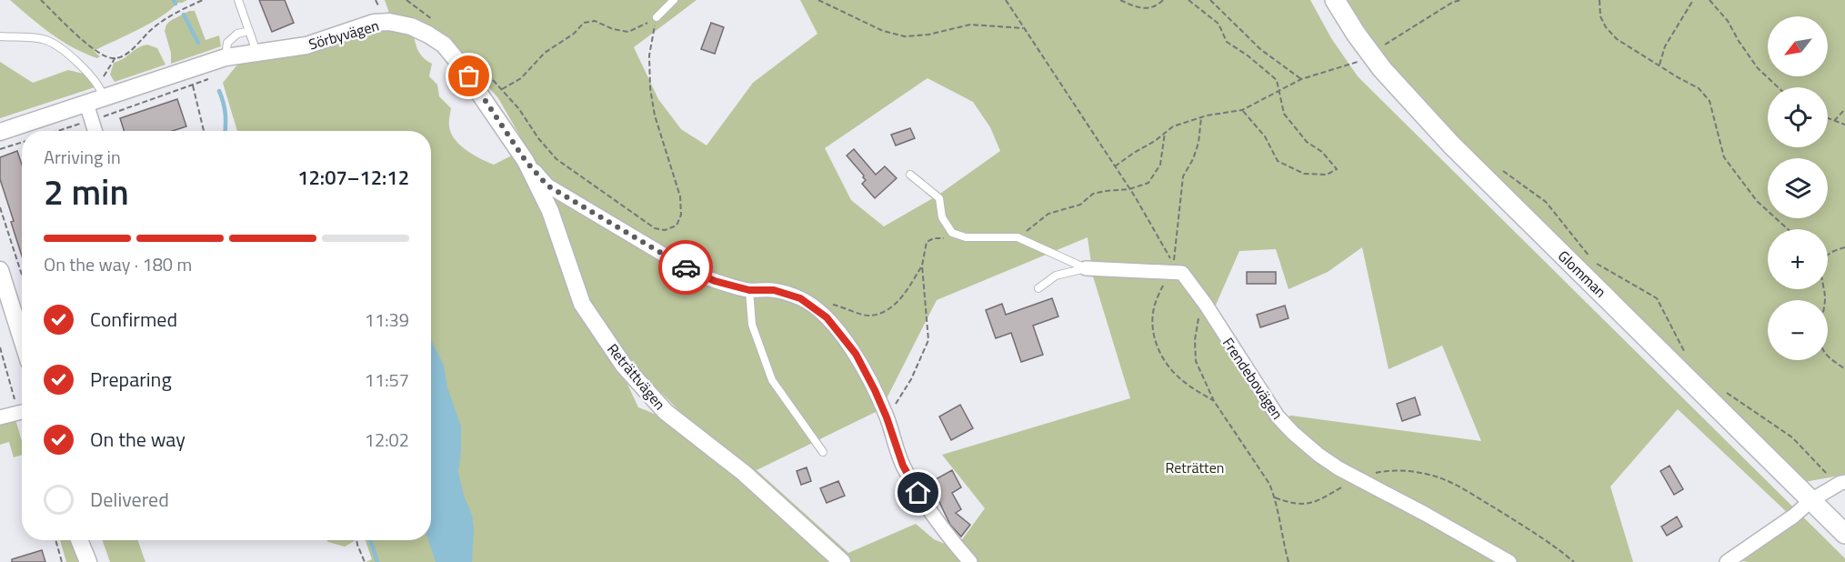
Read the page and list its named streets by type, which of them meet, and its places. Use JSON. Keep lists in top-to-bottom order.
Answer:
{
  "streets": {
    "main road": ["Glomman"],
    "street": ["Sörbyvägen", "Reträttvägen", "Frendebovägen"]
  },
  "crossings": [
    ["Sörbyvägen", "Reträttvägen"]
  ],
  "parks": ["Reträtten"],
  "north": "bottom left",
  "page": {
    "map_buttons": ["+", "−"],
    "heading": ["2 min", "Arriving in", "12:07–12:12"],
    "bar": "On the way · 180 m",
    "list": [
      ["Confirmed", "11:39"],
      ["Preparing", "11:57"],
      ["On the way", "12:02"],
      "Delivered"
    ]
  }
}
